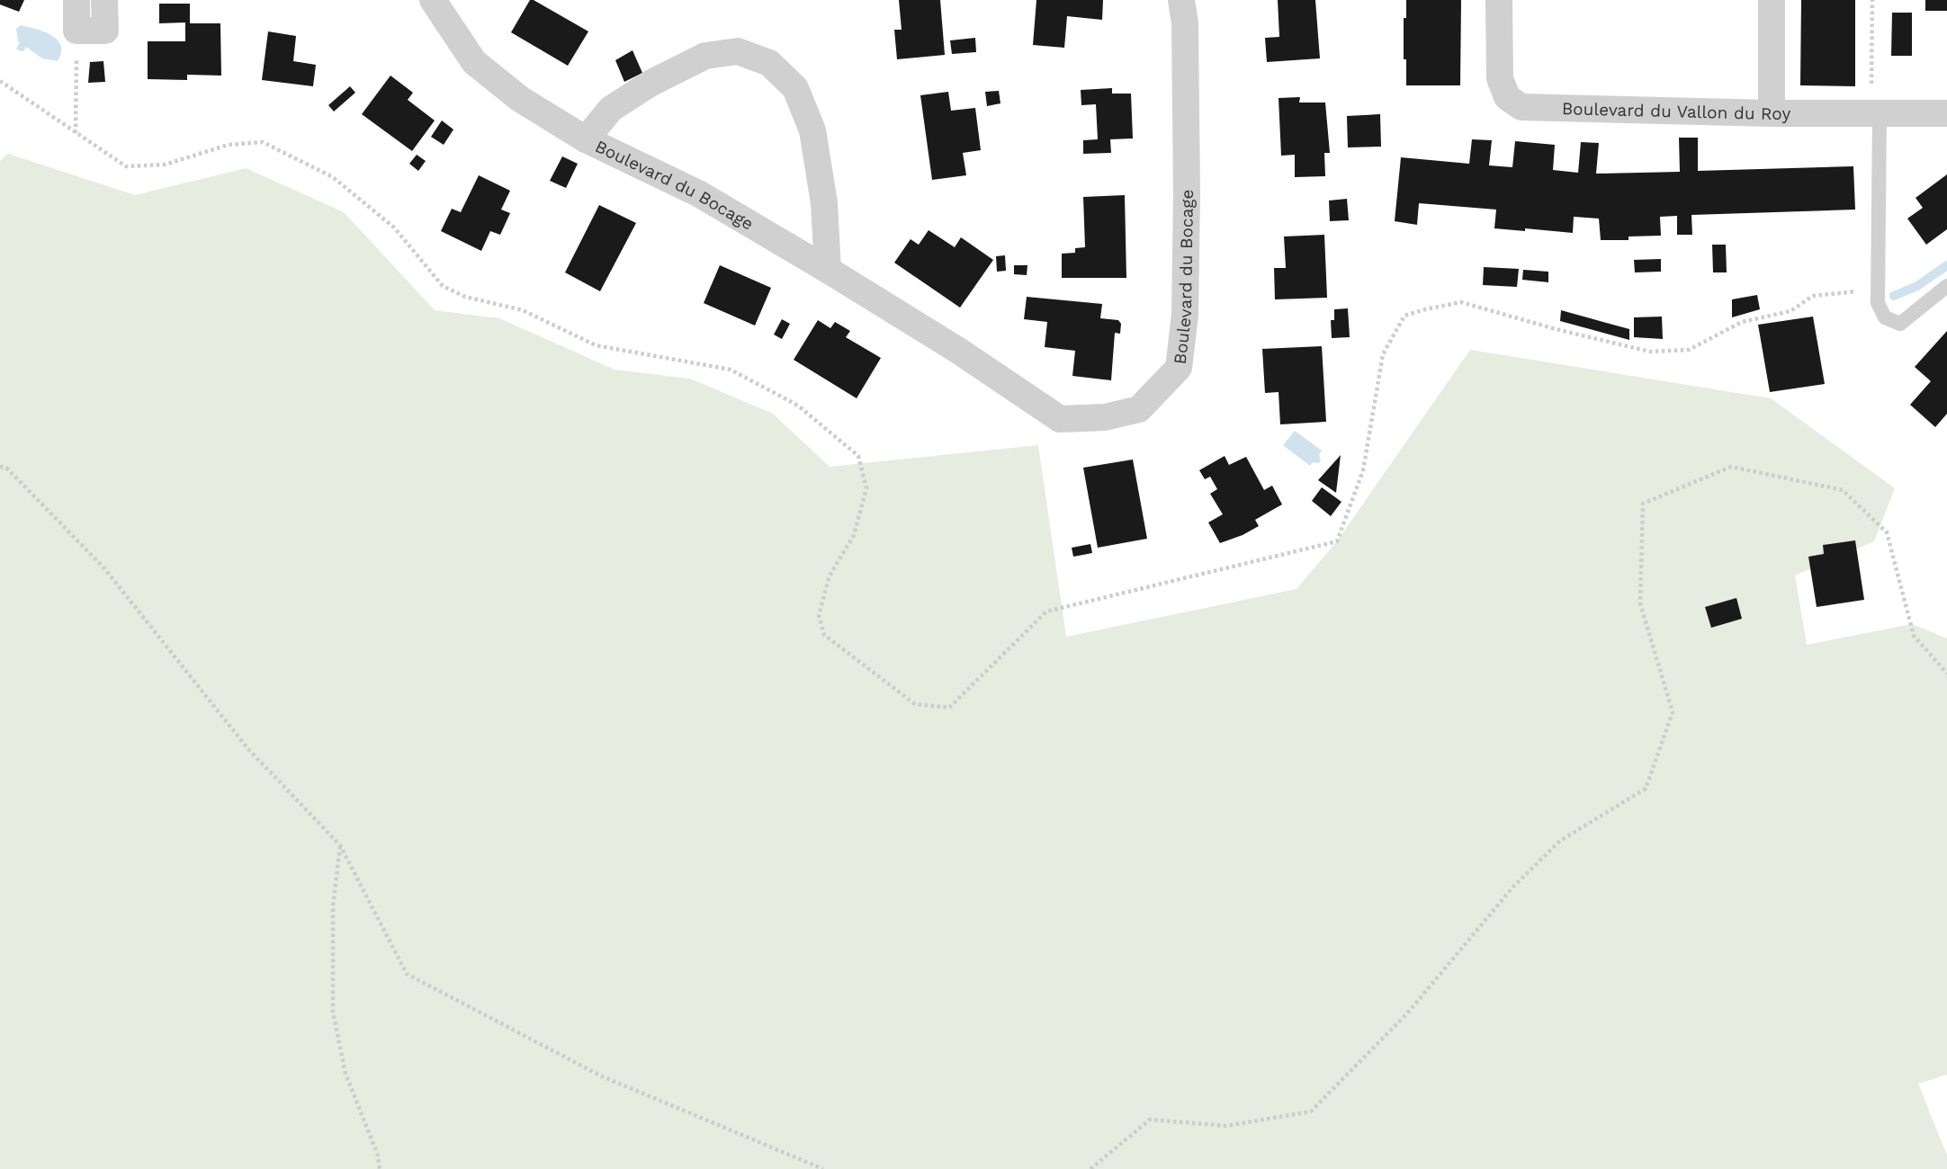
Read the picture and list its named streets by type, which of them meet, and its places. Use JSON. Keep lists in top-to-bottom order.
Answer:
{
  "streets": {
    "street": ["Boulevard du Vallon du Roy", "Boulevard du Bocage"]
  }
}
